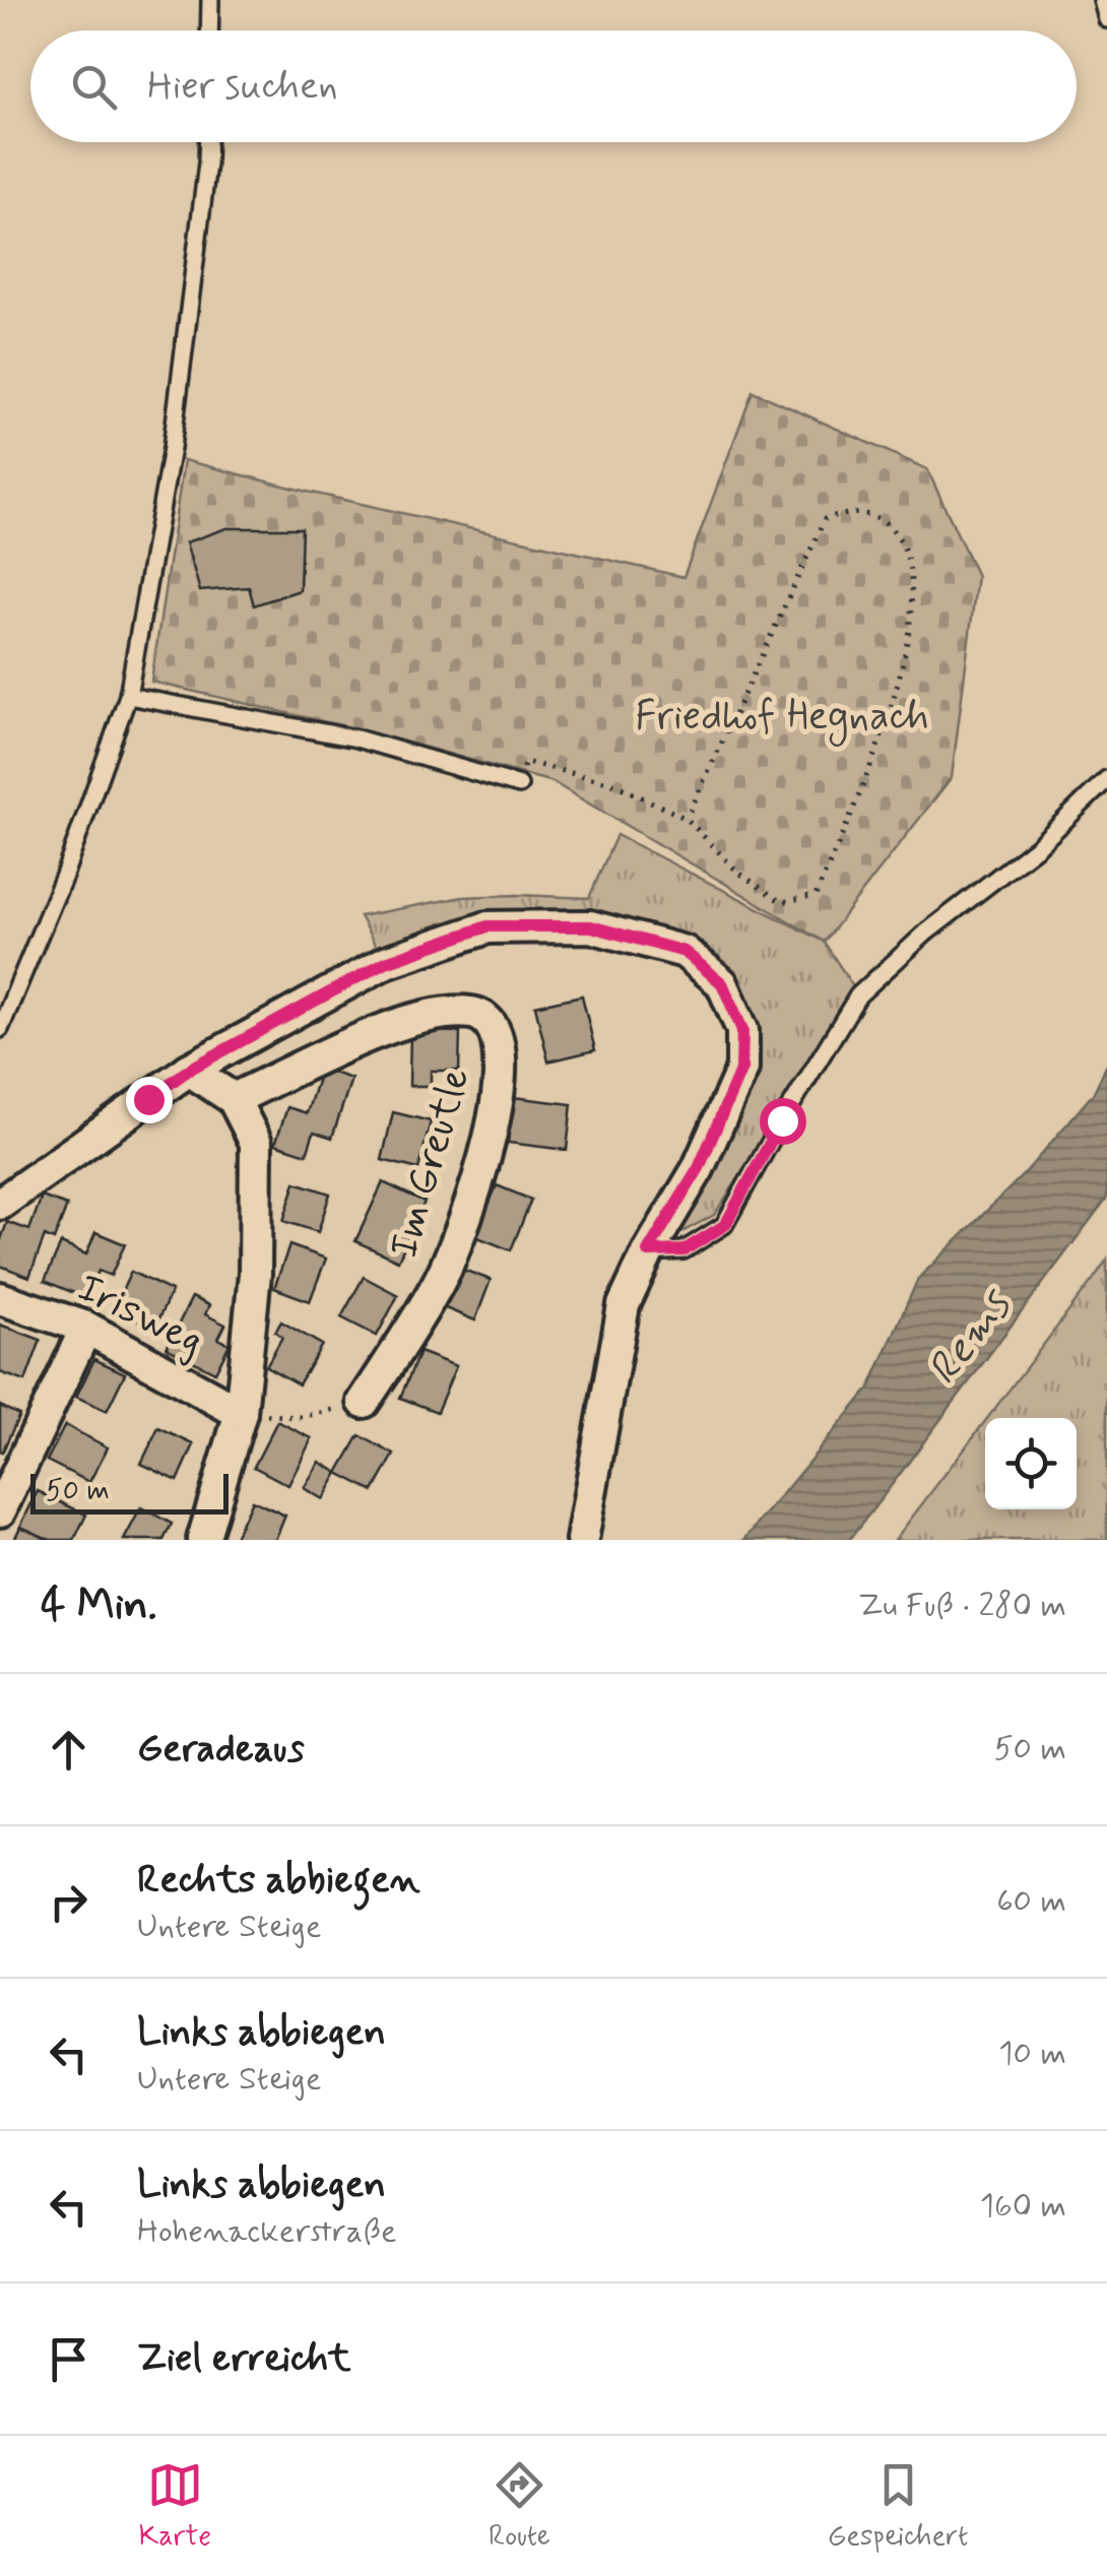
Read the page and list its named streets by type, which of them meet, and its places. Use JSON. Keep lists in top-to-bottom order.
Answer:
{
  "streets": {
    "street": ["Im Greutle", "Irisweg"]
  },
  "water": ["Rems"],
  "parks": ["Friedhof Hegnach"],
  "scale_bar": "50 m",
  "page": {
    "search": "Hier suchen",
    "scale": "50 m",
    "heading": ["4 Min.", "Zu Fuß · 280 m"],
    "list": [
      ["Geradeaus", "50 m"],
      ["Rechts abbiegen", "Untere Steige", "60 m"],
      ["Links abbiegen", "Untere Steige", "10 m"],
      ["Links abbiegen", "Hohenackerstraße", "160 m"],
      "Ziel erreicht"
    ],
    "nav": ["Karte", "Route", "Gespeichert"]
  }
}
